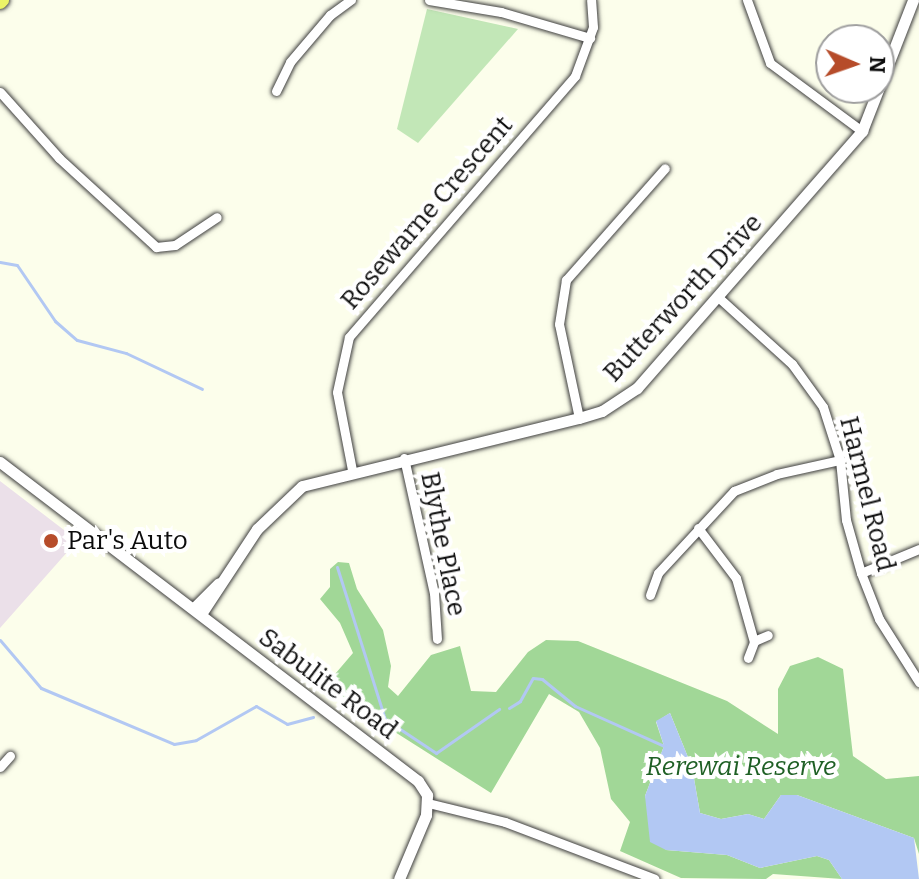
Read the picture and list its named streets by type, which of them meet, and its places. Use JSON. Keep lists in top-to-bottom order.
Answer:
{
  "streets": {
    "street": [
      "Rosewarne Crescent",
      "Butterworth Drive",
      "Harmel Road",
      "Blythe Place",
      "Sabulite Road"
    ]
  },
  "crossings": [
    ["Rosewarne Crescent", "Butterworth Drive"],
    ["Butterworth Drive", "Harmel Road"],
    ["Butterworth Drive", "Blythe Place"],
    ["Butterworth Drive", "Sabulite Road"]
  ],
  "parks": ["Rerewai Reserve"],
  "places": ["Par's Auto"],
  "north": "right"
}
